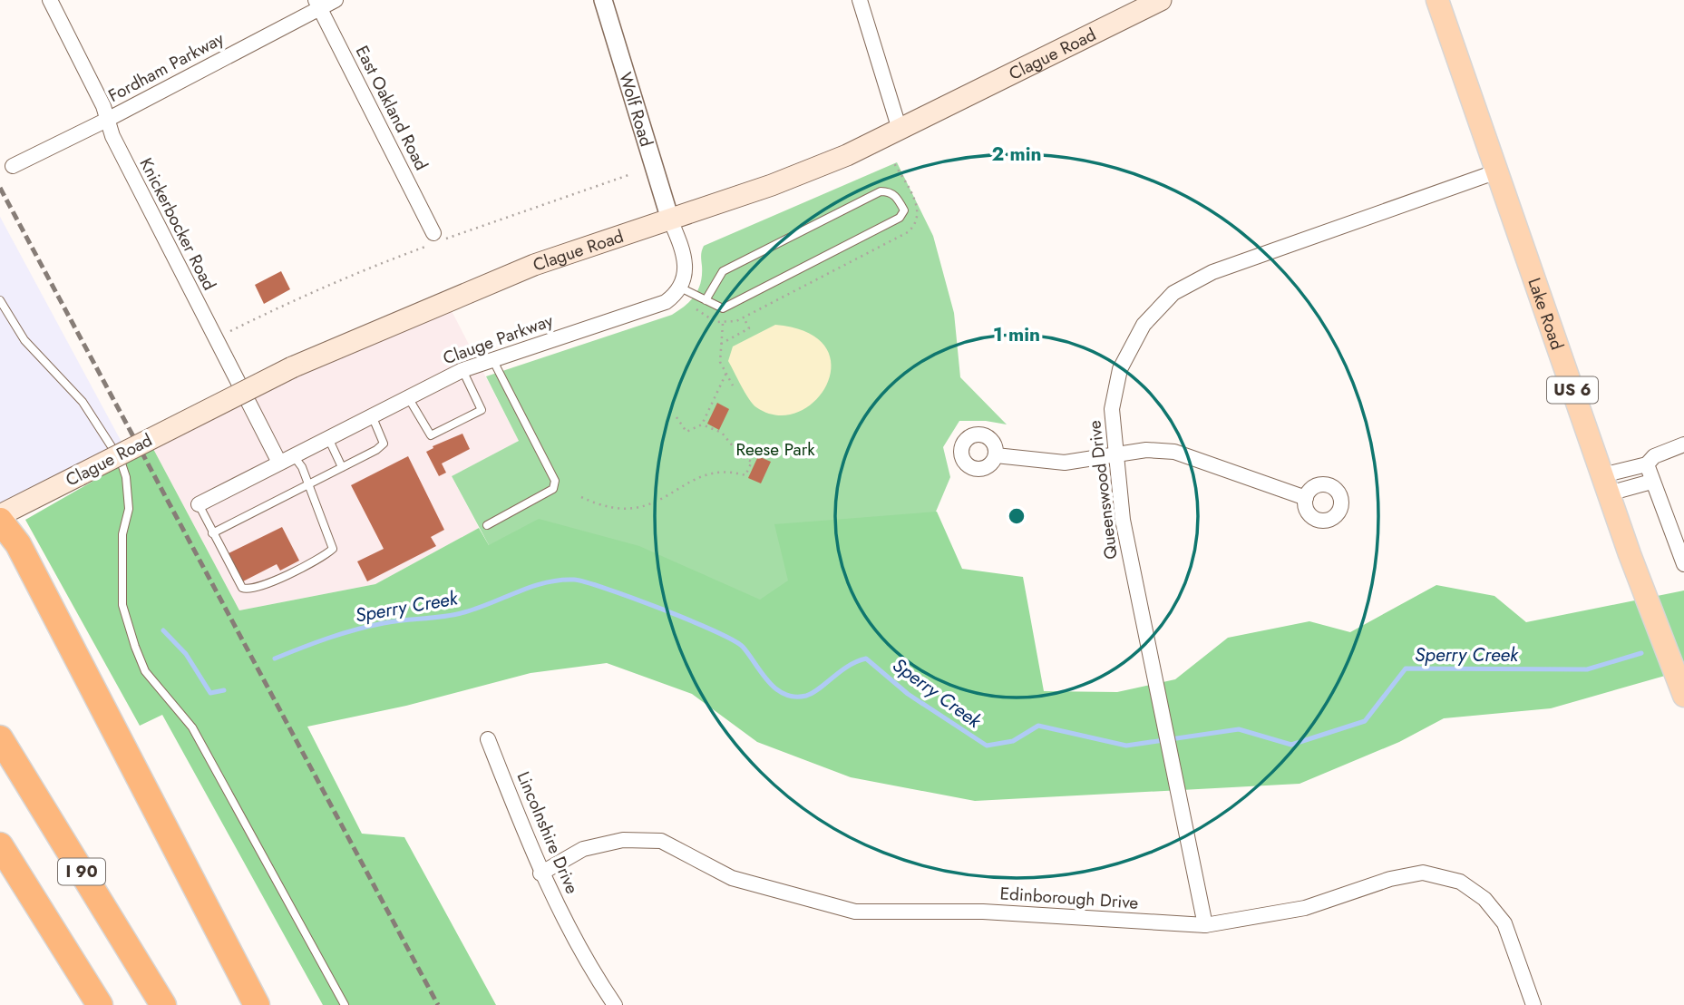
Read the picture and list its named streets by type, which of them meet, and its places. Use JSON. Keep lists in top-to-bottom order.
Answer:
{
  "streets": {
    "highway": ["I 90"],
    "main road": ["Clague Road", "Lake Road", "US 6"],
    "street": [
      "Fordham Parkway",
      "East Oakland Road",
      "Wolf Road",
      "Knickerbocker Road",
      "Clauge Parkway",
      "Queenswood Drive",
      "Lincolnshire Drive",
      "Edinborough Drive"
    ]
  },
  "crossings": [
    ["Clague Road", "Wolf Road"],
    ["Fordham Parkway", "East Oakland Road"],
    ["Fordham Parkway", "Knickerbocker Road"],
    ["Knickerbocker Road", "Clauge Parkway"],
    ["Lake Road", "Queenswood Drive"],
    ["Queenswood Drive", "Edinborough Drive"],
    ["Lincolnshire Drive", "Edinborough Drive"]
  ],
  "water": ["Sperry Creek"],
  "parks": ["Reese Park"],
  "rings": ["2 min", "1 min"]
}
